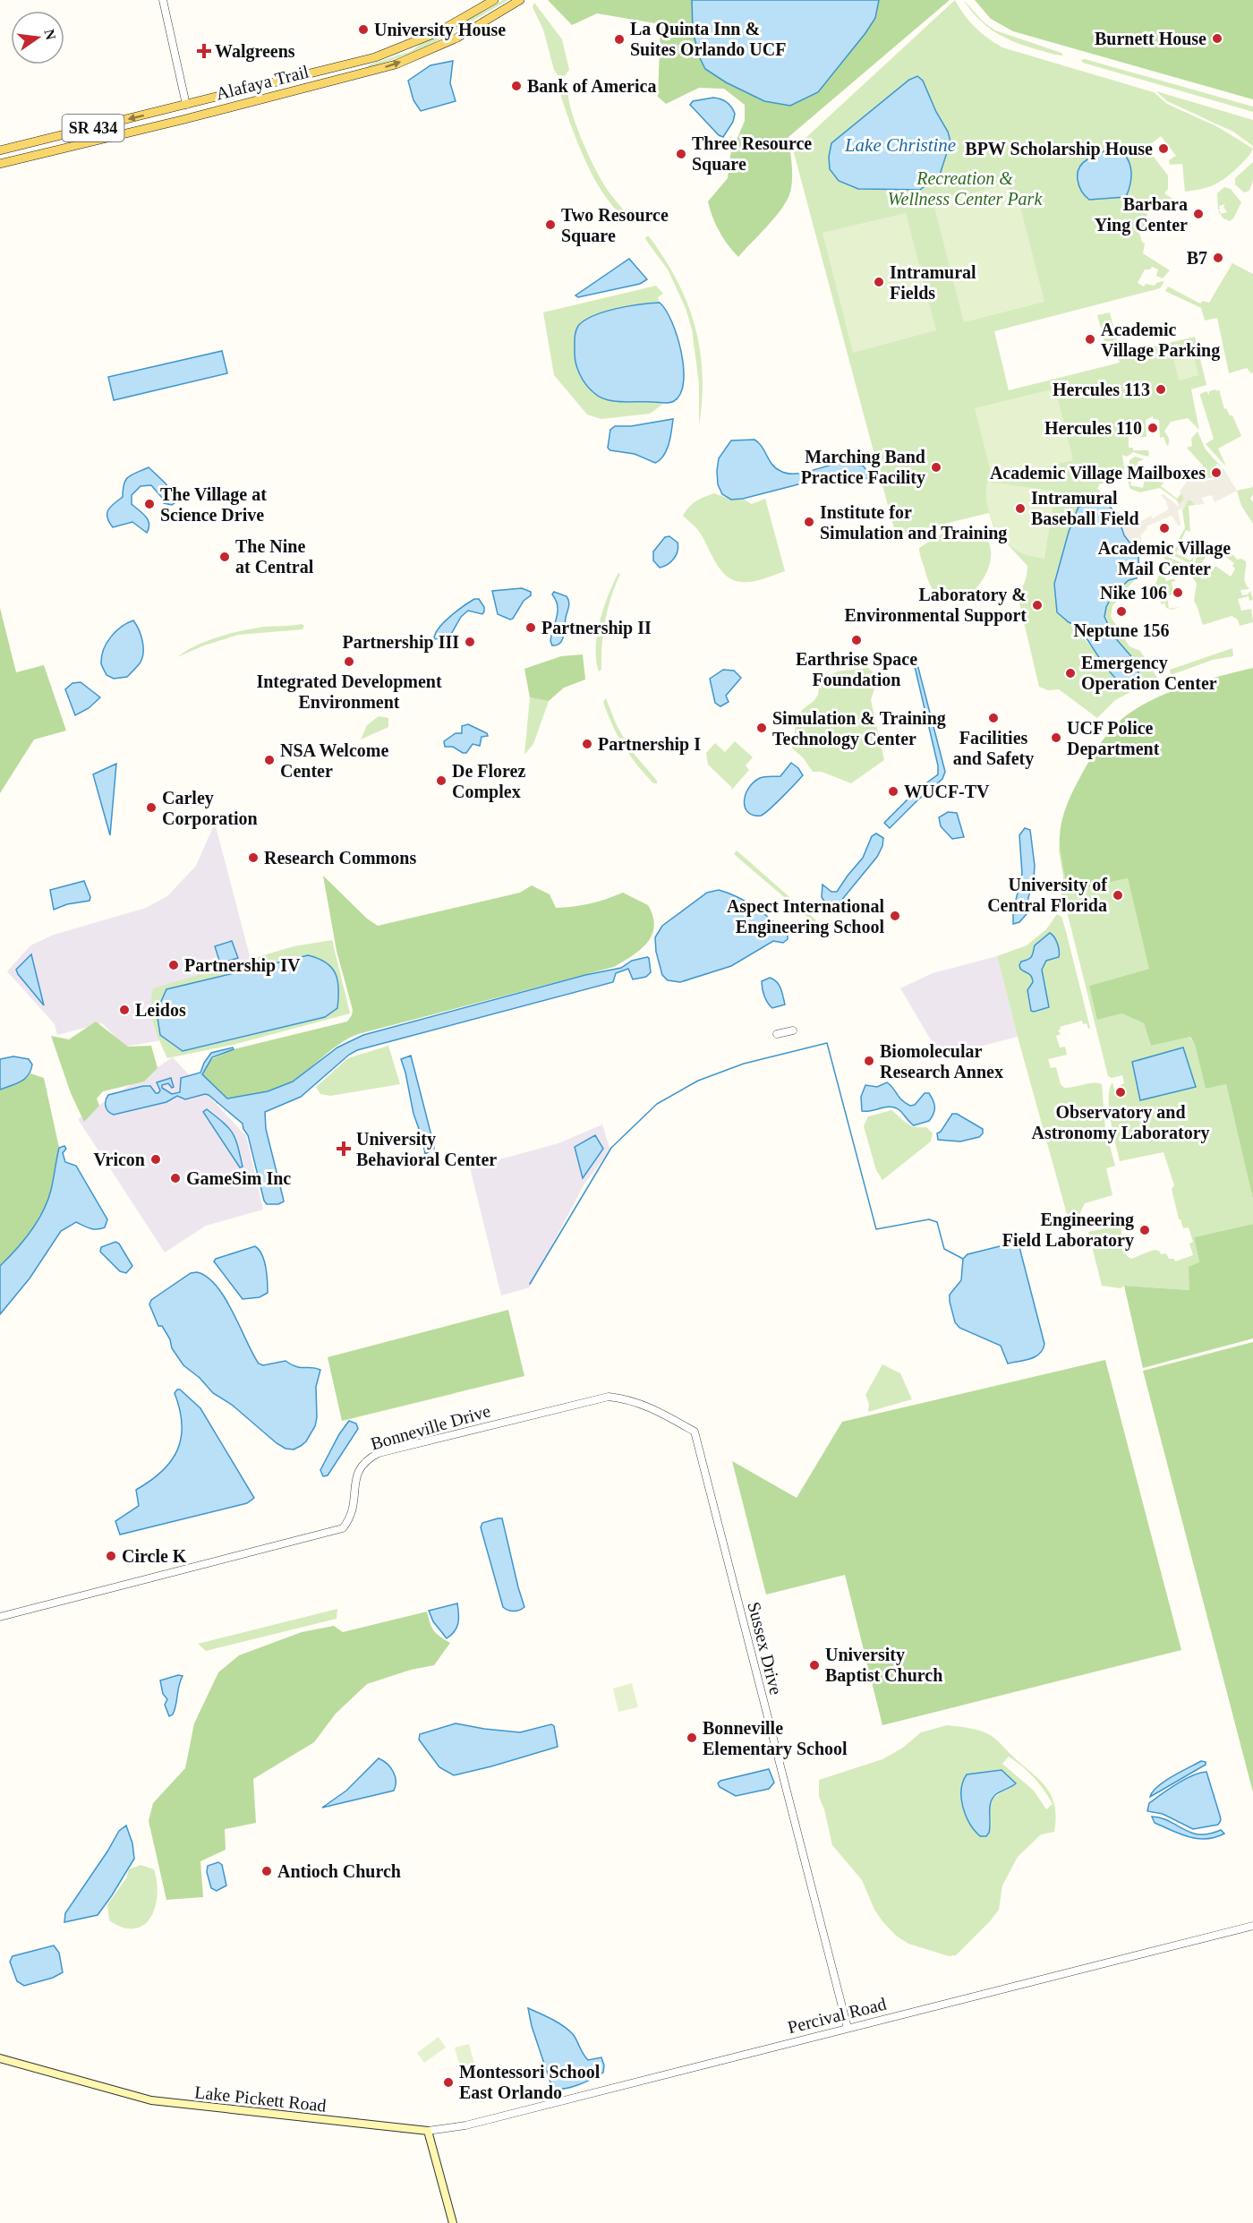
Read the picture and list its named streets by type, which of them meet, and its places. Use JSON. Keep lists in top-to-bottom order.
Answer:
{
  "streets": {
    "main road": ["Alafaya Trail", "SR 434", "Lake Pickett Road"],
    "street": ["Bonneville Drive", "Sussex Drive", "Percival Road"]
  },
  "crossings": [
    ["Bonneville Drive", "Sussex Drive"],
    ["Sussex Drive", "Percival Road"],
    ["Percival Road", "Lake Pickett Road"]
  ],
  "water": ["Lake Christine"],
  "parks": ["Recreation & Wellness Center Park"],
  "places": {
    "other": [
      "University House",
      "Burnett House",
      "La Quinta Inn & Suites Orlando UCF",
      "Bank of America",
      "BPW Scholarship House",
      "Three Resource Square",
      "Barbara Ying Center",
      "Two Resource Square",
      "B7",
      "Intramural Fields",
      "Academic Village Parking",
      "Hercules 113",
      "Hercules 110",
      "Marching Band Practice Facility",
      "Academic Village Mailboxes",
      "The Village at Science Drive",
      "Intramural Baseball Field",
      "Institute for Simulation and Training",
      "Academic Village Mail Center",
      "The Nine at Central",
      "Nike 106",
      "Laboratory & Environmental Support",
      "Neptune 156",
      "Partnership II",
      "Earthrise Space Foundation",
      "Partnership III",
      "Integrated Development Environment",
      "Emergency Operation Center",
      "Facilities and Safety",
      "Simulation & Training Technology Center",
      "UCF Police Department",
      "Partnership I",
      "NSA Welcome Center",
      "De Florez Complex",
      "WUCF-TV",
      "Carley Corporation",
      "Research Commons",
      "University of Central Florida",
      "Aspect International Engineering School",
      "Partnership IV",
      "Leidos",
      "Biomolecular Research Annex",
      "Observatory and Astronomy Laboratory",
      "Vricon",
      "GameSim Inc",
      "Engineering Field Laboratory",
      "Circle K",
      "University Baptist Church",
      "Bonneville Elementary School",
      "Antioch Church",
      "Montessori School East Orlando"
    ],
    "health": ["Walgreens", "University Behavioral Center"]
  },
  "north": "right"
}
